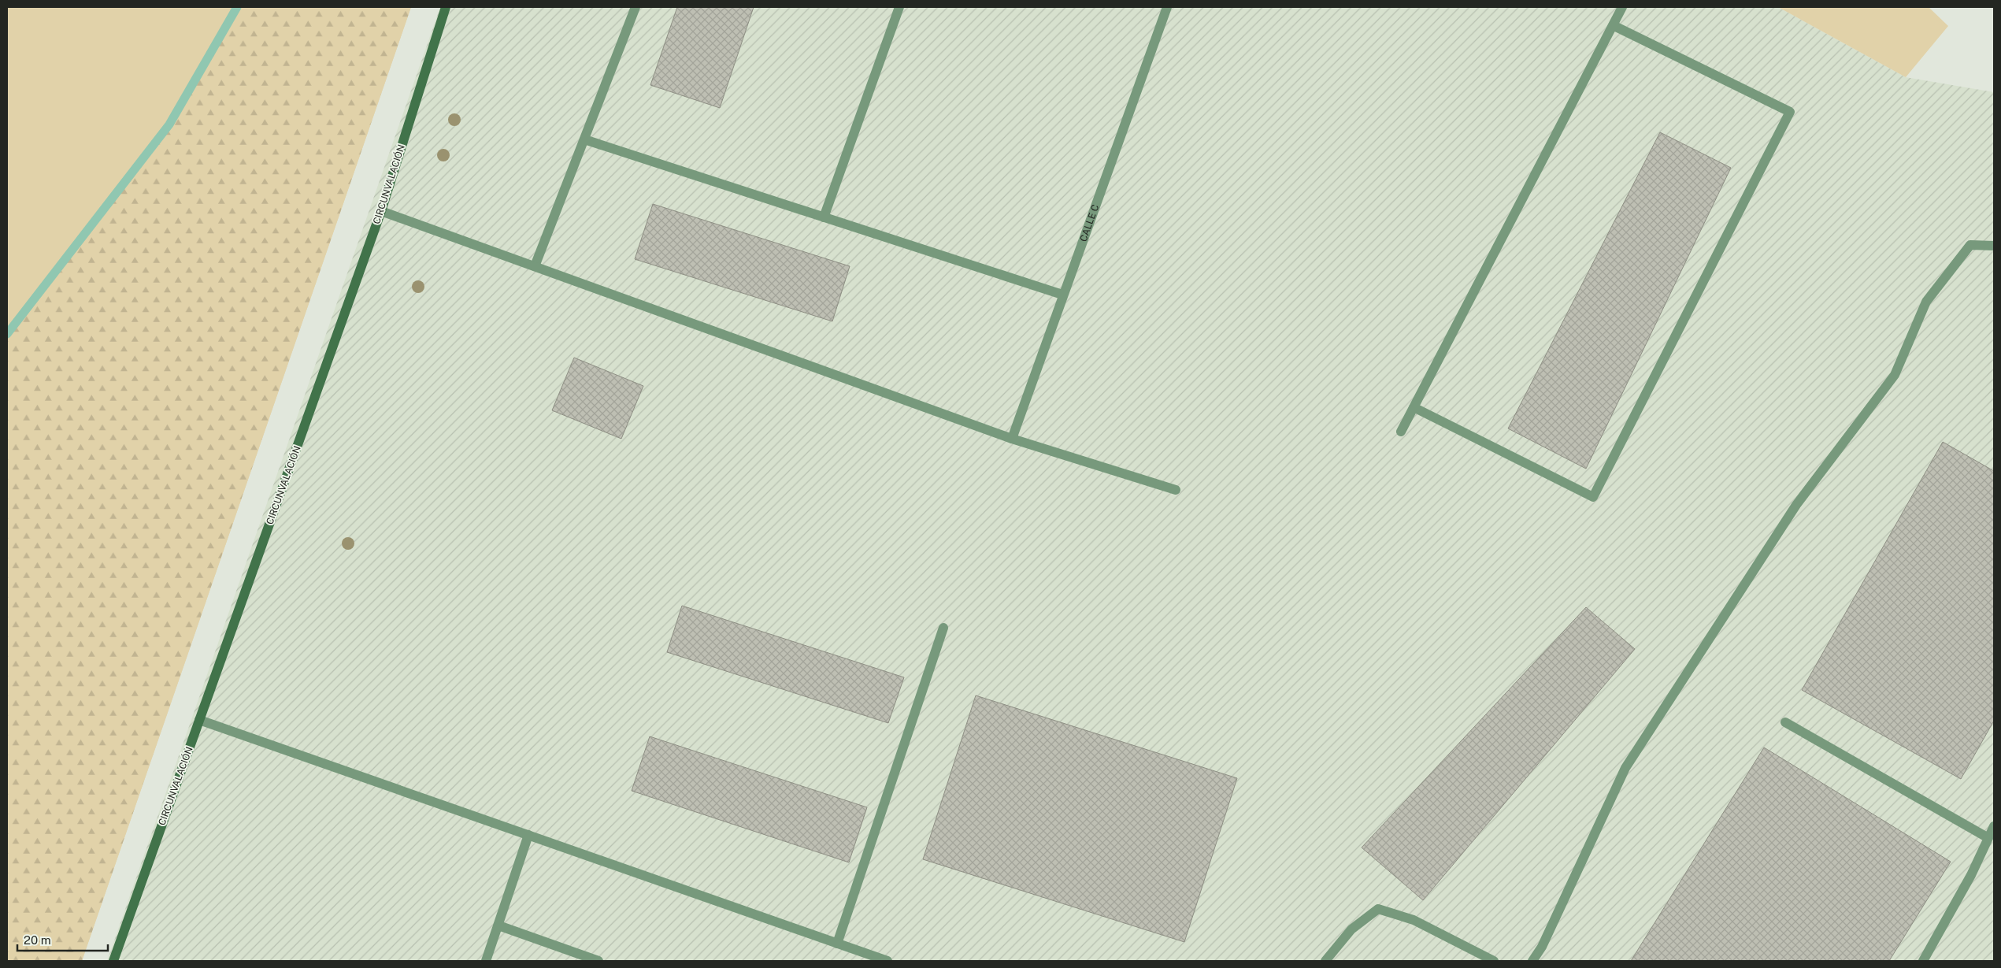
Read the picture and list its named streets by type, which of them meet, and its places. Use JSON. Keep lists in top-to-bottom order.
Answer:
{
  "streets": {
    "street": ["CIRCUNVALACIÓN", "CALLE C"]
  },
  "scale_bar": "20 m"
}
